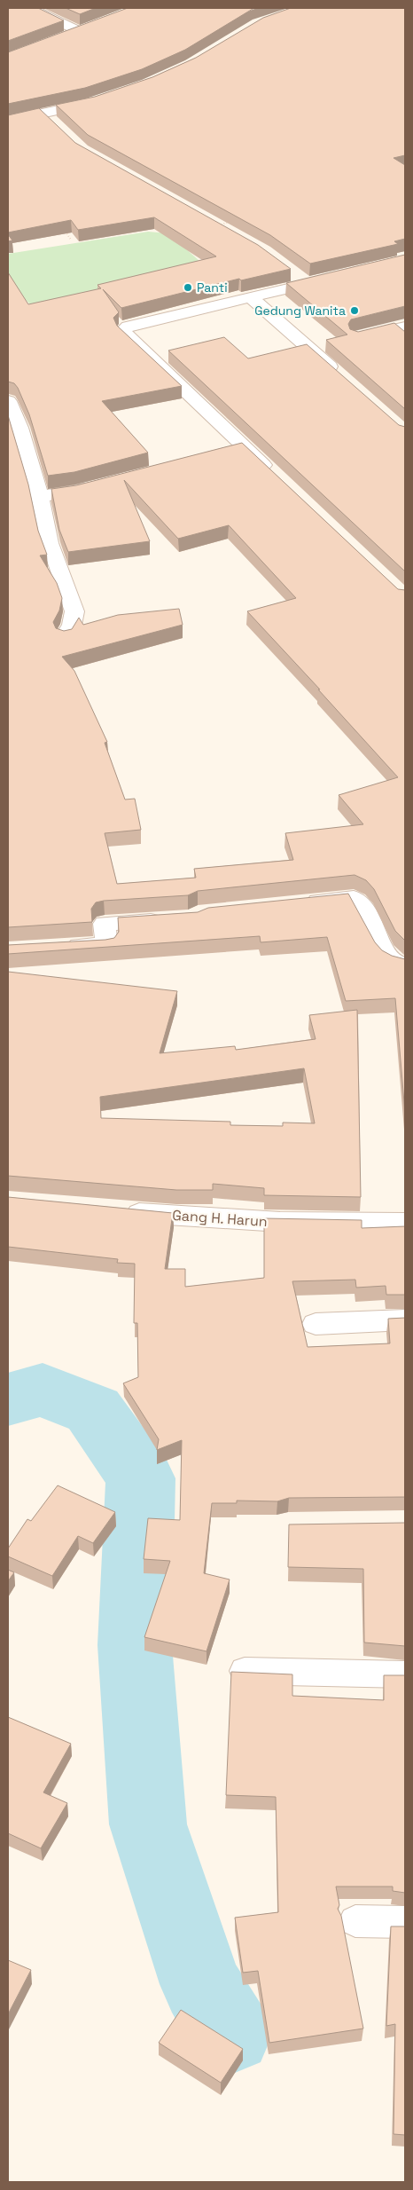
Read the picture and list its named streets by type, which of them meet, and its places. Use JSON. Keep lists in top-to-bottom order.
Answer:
{
  "streets": {
    "street": ["Gang H. Harun"]
  },
  "places": ["Panti", "Gedung Wanita"]
}
